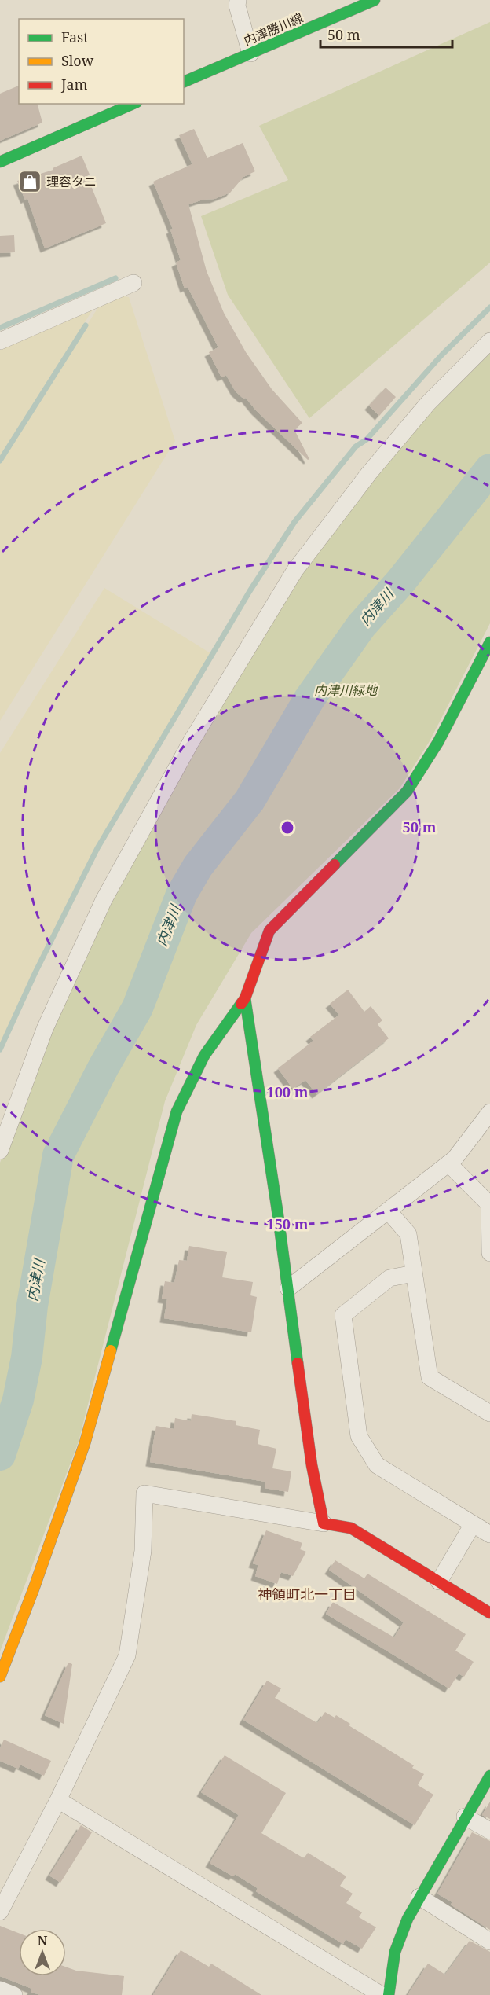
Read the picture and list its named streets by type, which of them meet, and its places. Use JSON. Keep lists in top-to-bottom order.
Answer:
{
  "streets": {
    "street": ["内津勝川線"]
  },
  "districts": ["神領町北一丁目"],
  "water": ["内津川"],
  "parks": ["内津川緑地"],
  "places": {
    "shop": ["理容タニ"]
  },
  "legend": ["Fast", "Slow", "Jam"],
  "scale_bar": "50 m",
  "north": "top",
  "rings": ["50 m", "100 m", "150 m"]
}
